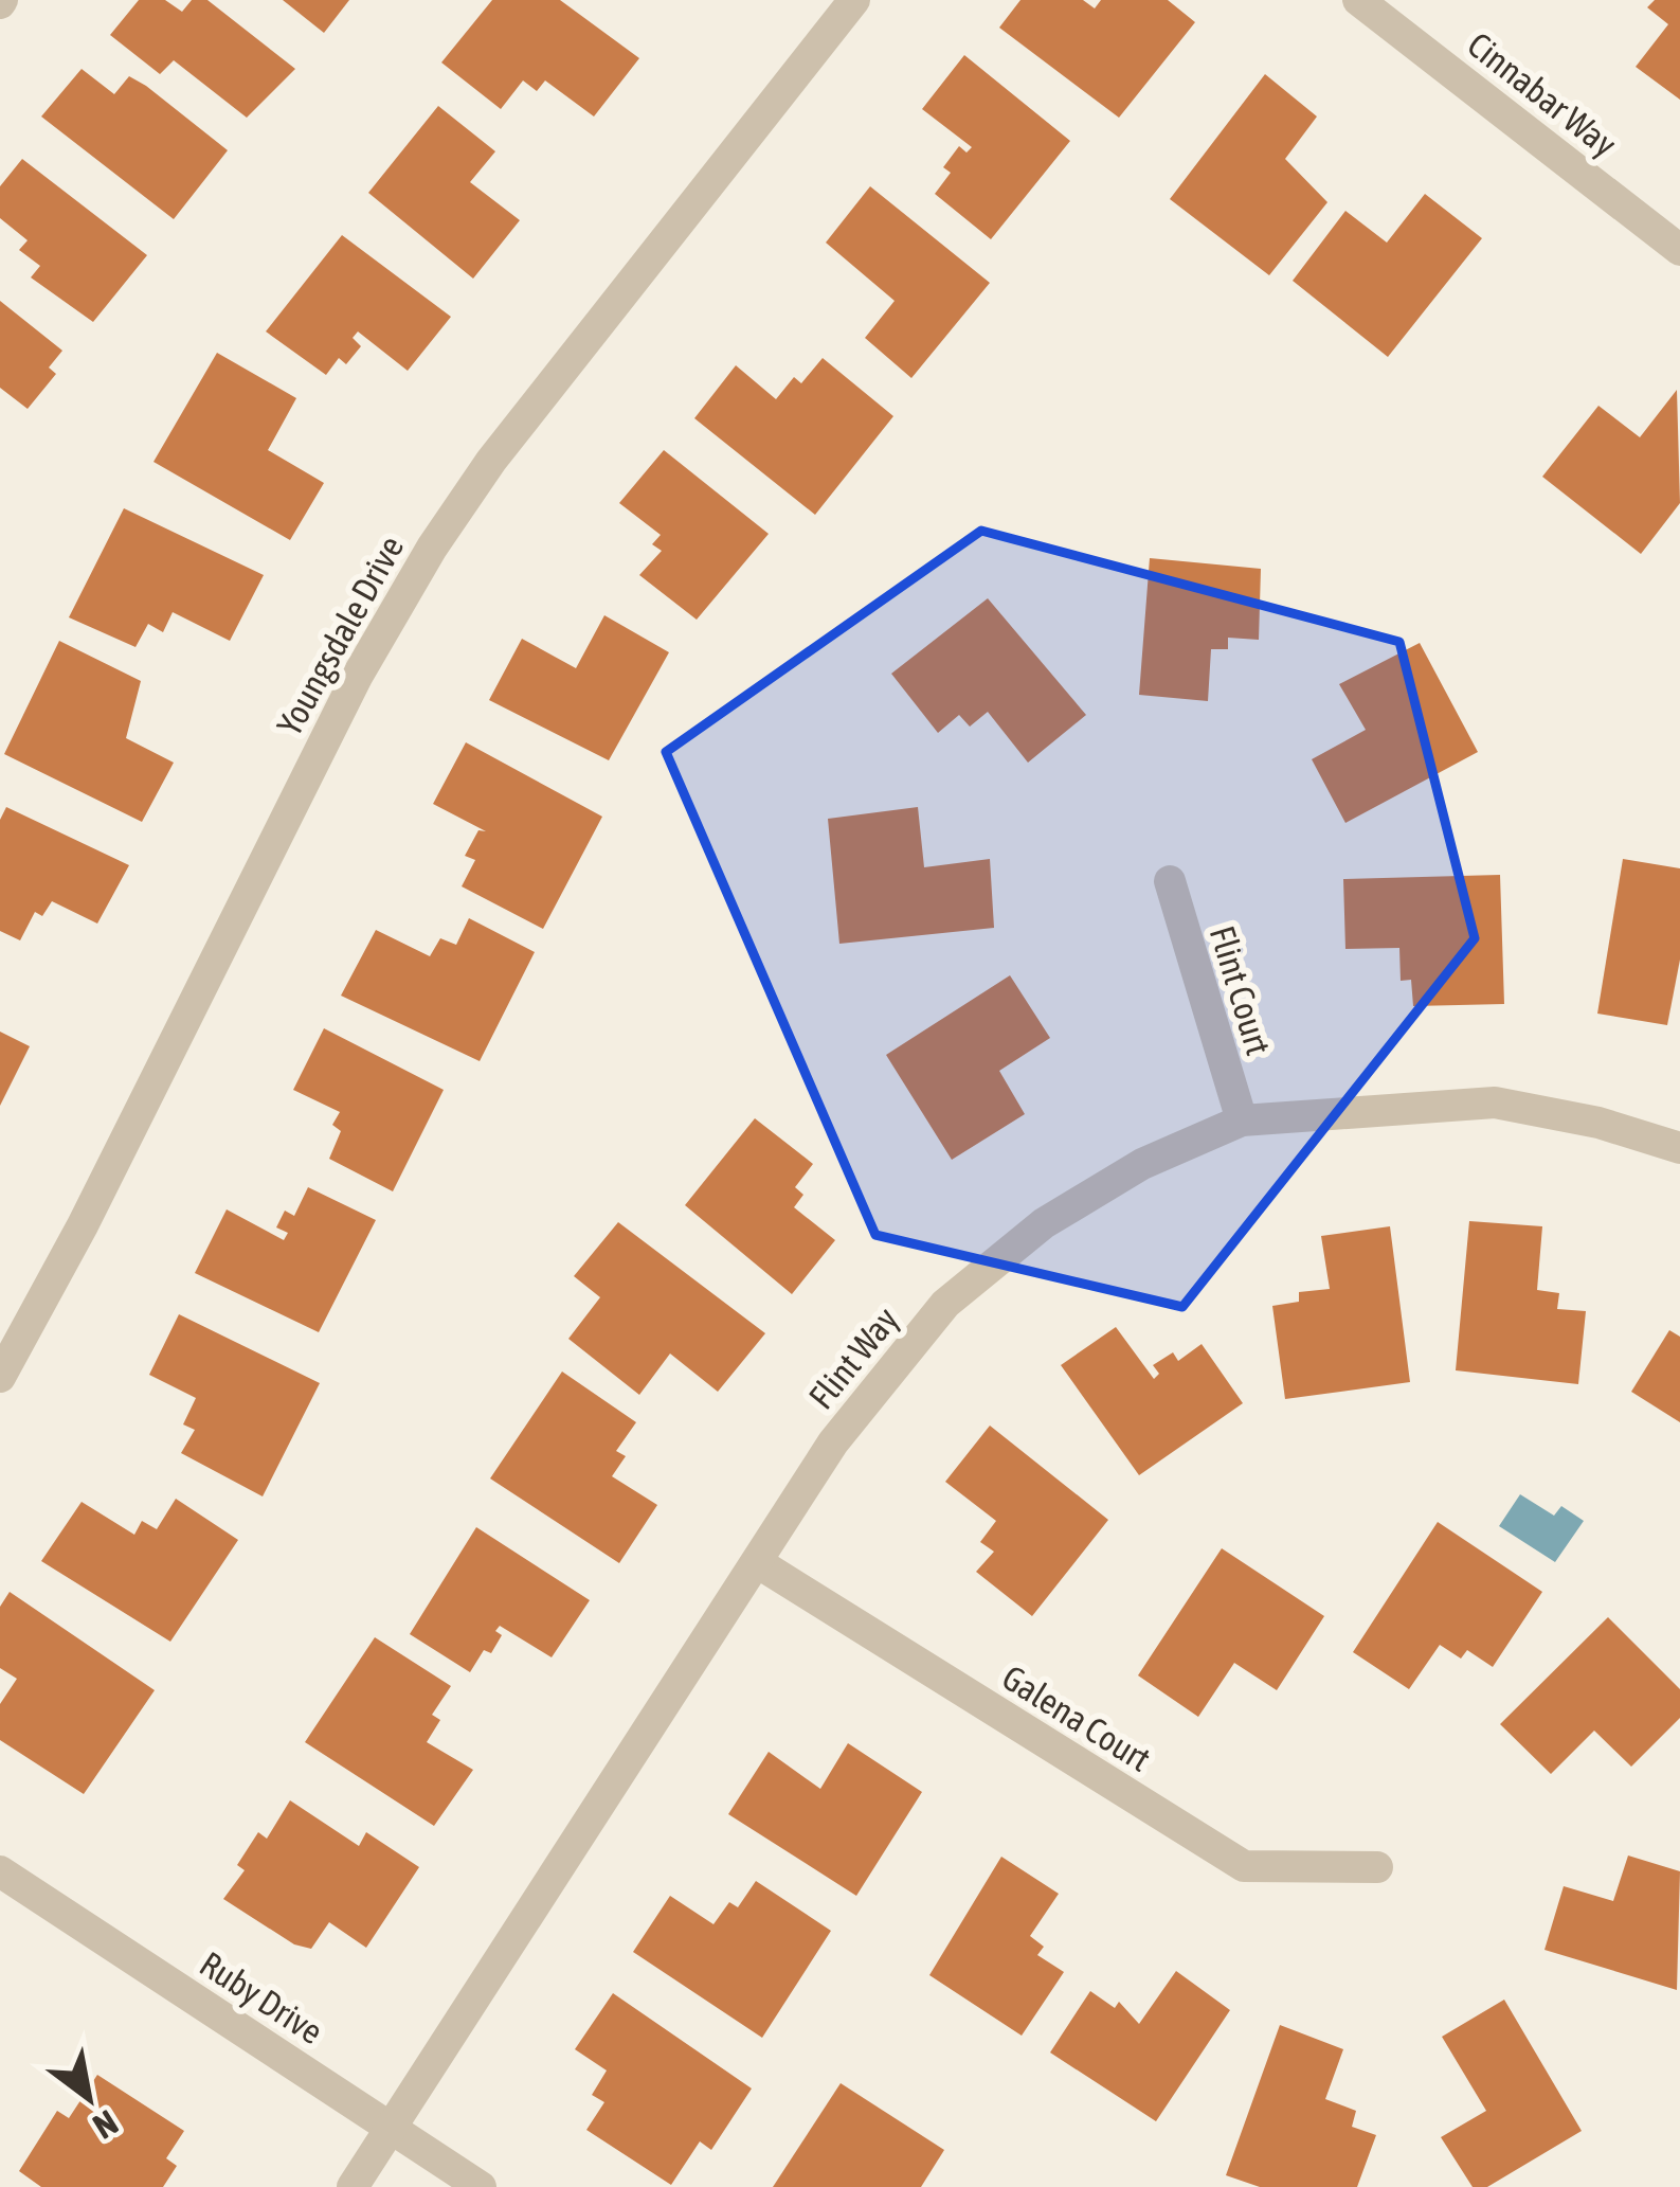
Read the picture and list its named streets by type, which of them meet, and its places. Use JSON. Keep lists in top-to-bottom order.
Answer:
{
  "streets": {
    "street": [
      "Cinnabar Way",
      "Youngsdale Drive",
      "Flint Court",
      "Flint Way",
      "Galena Court",
      "Ruby Drive"
    ]
  },
  "crossings": [
    ["Flint Court", "Flint Way"],
    ["Flint Way", "Galena Court"],
    ["Flint Way", "Ruby Drive"]
  ],
  "north": "bottom right"
}
